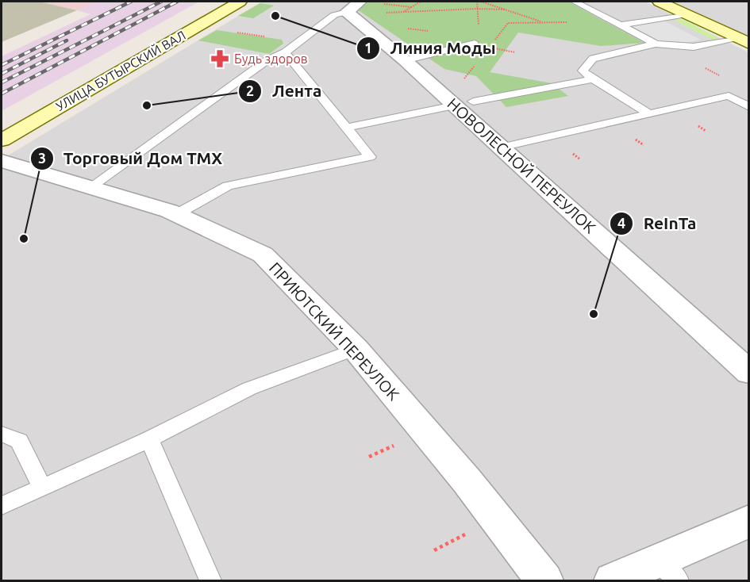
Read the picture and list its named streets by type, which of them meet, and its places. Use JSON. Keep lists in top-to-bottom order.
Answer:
{
  "streets": {
    "street": ["УЛИЦА БУТЫРСКИЙ ВАЛ", "НОВОЛЕСНОЙ ПЕРЕУЛОК", "ПРИЮТСКИЙ ПЕРЕУЛОК"]
  },
  "places": {
    "other": [
      "Линия Моды",
      "Лента",
      "Торговый Дом ТМХ",
      "ReInTa"
    ],
    "pharmacy": ["Будь здоров"]
  }
}
